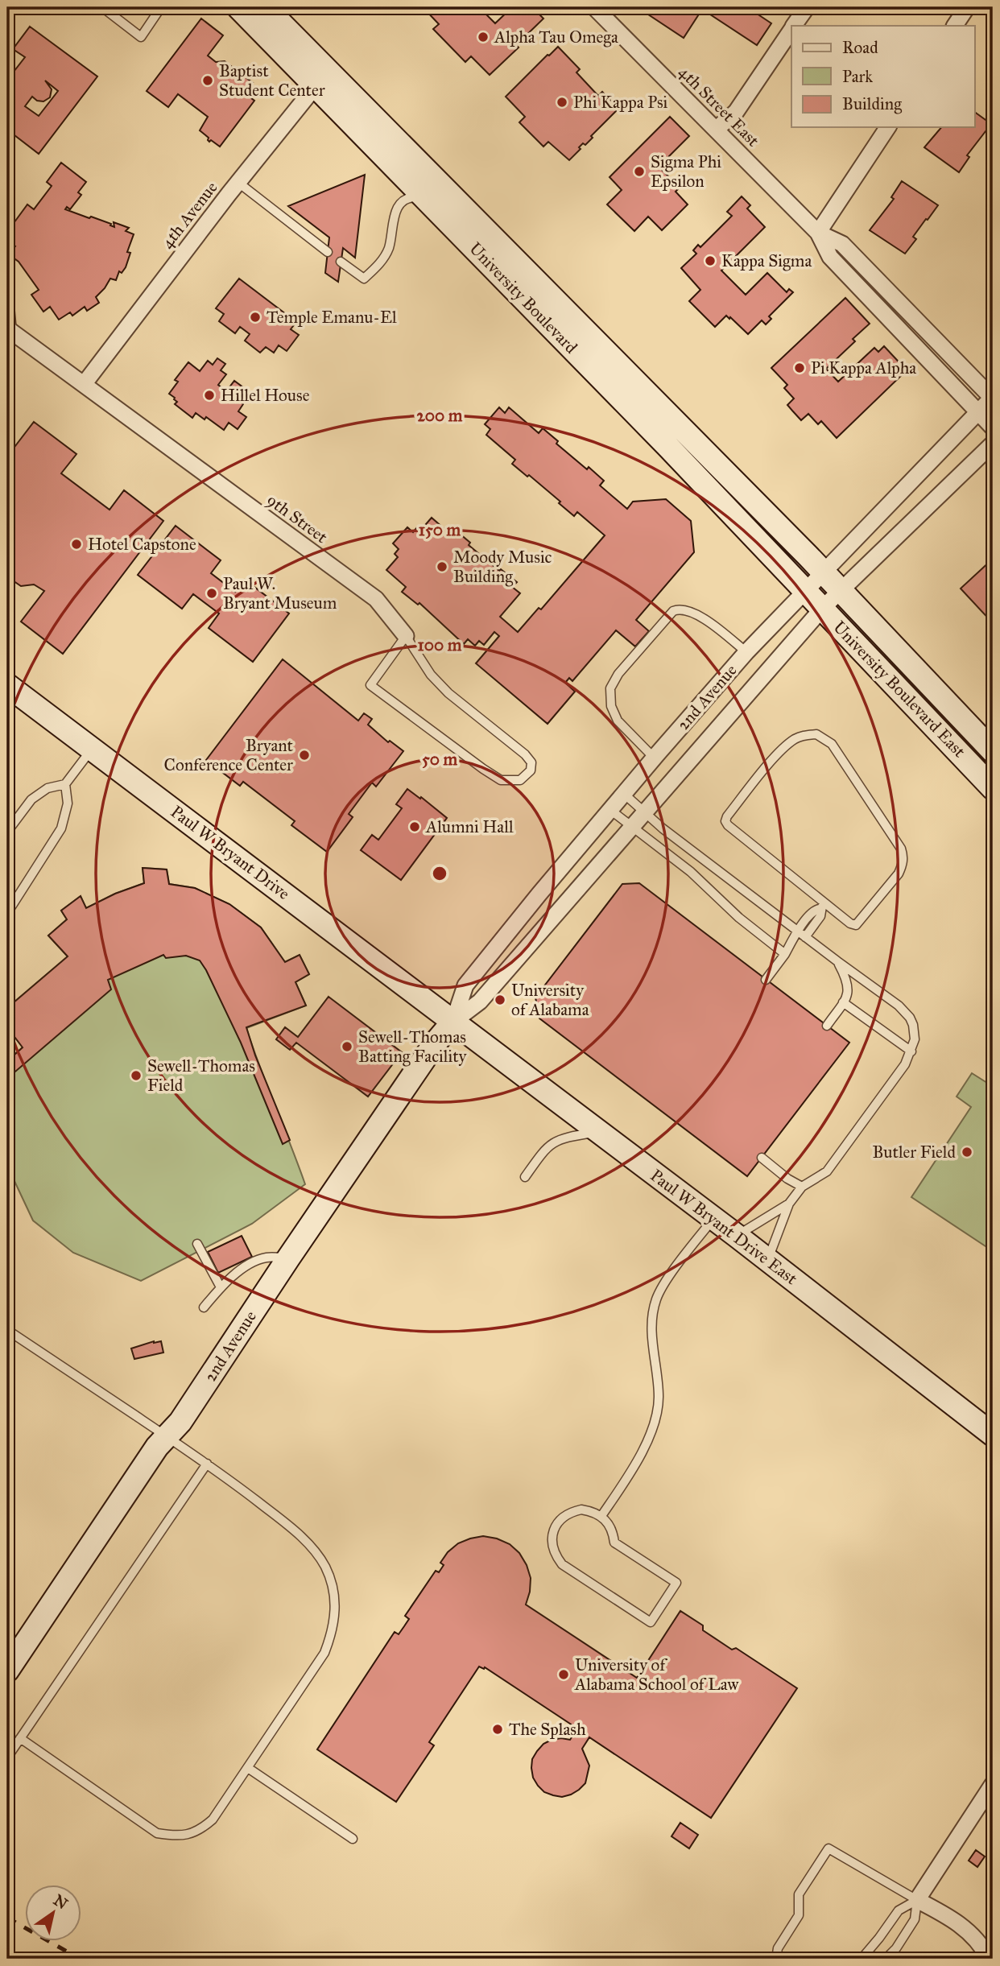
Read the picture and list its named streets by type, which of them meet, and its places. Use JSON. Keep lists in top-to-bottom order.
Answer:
{
  "streets": {
    "main road": [
      "University Boulevard",
      "University Boulevard East",
      "2nd Avenue",
      "Paul W Bryant Drive",
      "Paul W Bryant Drive East"
    ],
    "street": ["4th Street East", "4th Avenue", "9th Street"]
  },
  "crossings": [
    ["4th Street East", "2nd Avenue"],
    ["4th Avenue", "University Boulevard"],
    ["4th Avenue", "9th Street"],
    ["University Boulevard", "University Boulevard East"],
    ["University Boulevard", "2nd Avenue"],
    ["University Boulevard East", "2nd Avenue"],
    ["2nd Avenue", "Paul W Bryant Drive"],
    ["2nd Avenue", "Paul W Bryant Drive East"],
    ["Paul W Bryant Drive", "Paul W Bryant Drive East"]
  ],
  "places": [
    "Alpha Tau Omega",
    "Baptist Student Center",
    "Phi Kappa Psi",
    "Sigma Phi Epsilon",
    "Kappa Sigma",
    "Temple Emanu-El",
    "Pi Kappa Alpha",
    "Hillel House",
    "Hotel Capstone",
    "Moody Music Building",
    "Paul W. Bryant Museum",
    "Bryant Conference Center",
    "Alumni Hall",
    "University of Alabama",
    "Sewell-Thomas Batting Facility",
    "Sewell-Thomas Field",
    "Butler Field",
    "University of Alabama School of Law",
    "The Splash"
  ],
  "legend": ["Road", "Park", "Building"],
  "north": "top right",
  "rings": [
    "200 m",
    "150 m",
    "100 m",
    "50 m"
  ]
}
